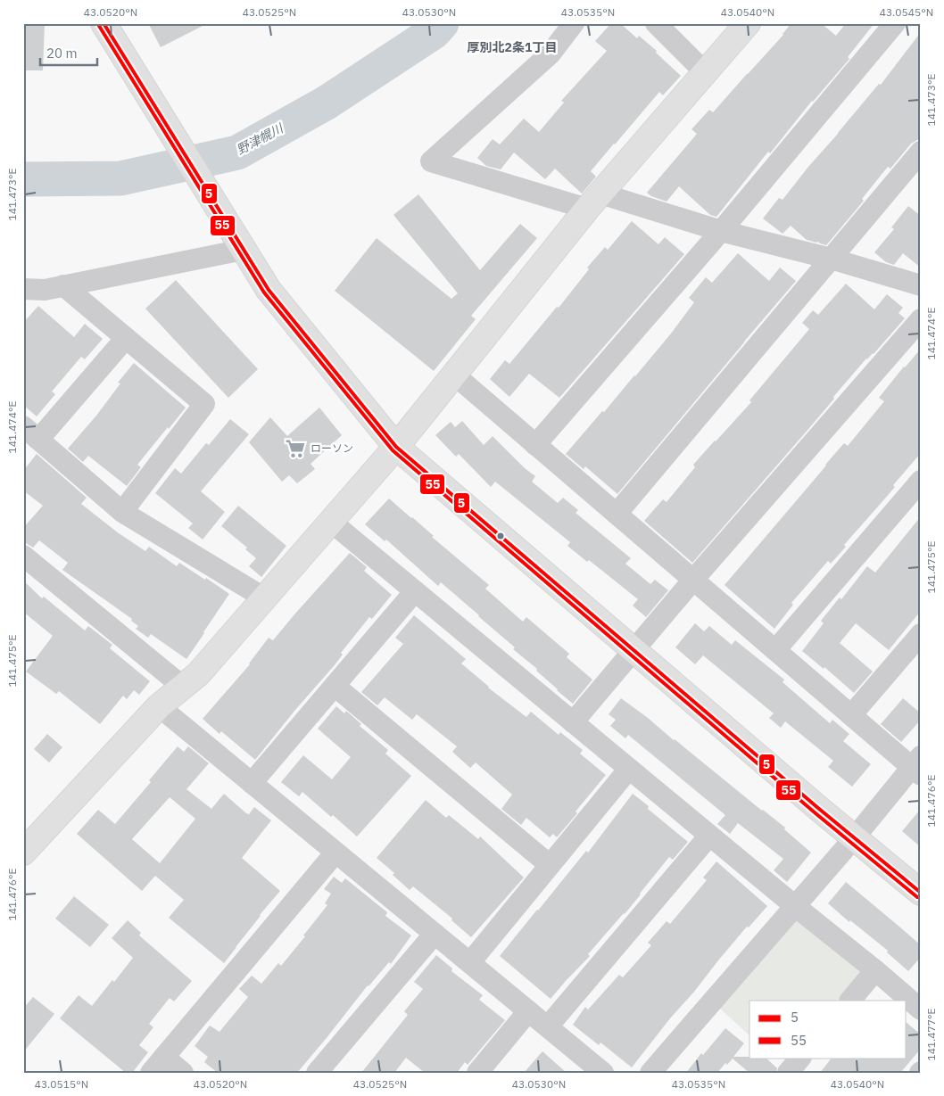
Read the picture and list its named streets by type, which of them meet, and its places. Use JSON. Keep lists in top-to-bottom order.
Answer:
{
  "districts": ["厚別北2条1丁目"],
  "water": ["野津幌川"],
  "places": {
    "supermarket": ["ローソン"]
  },
  "lines": ["transit line 5", "transit line 55"],
  "legend": ["5", "55"],
  "scale_bar": "20 m",
  "coordinates": [
    "43.0520°N",
    "43.0525°N",
    "43.0530°N",
    "43.0535°N",
    "43.0540°N",
    "43.0545°N",
    "141.473°E",
    "141.474°E",
    "141.475°E",
    "141.476°E",
    "141.477°E",
    "43.0515°N"
  ]
}
